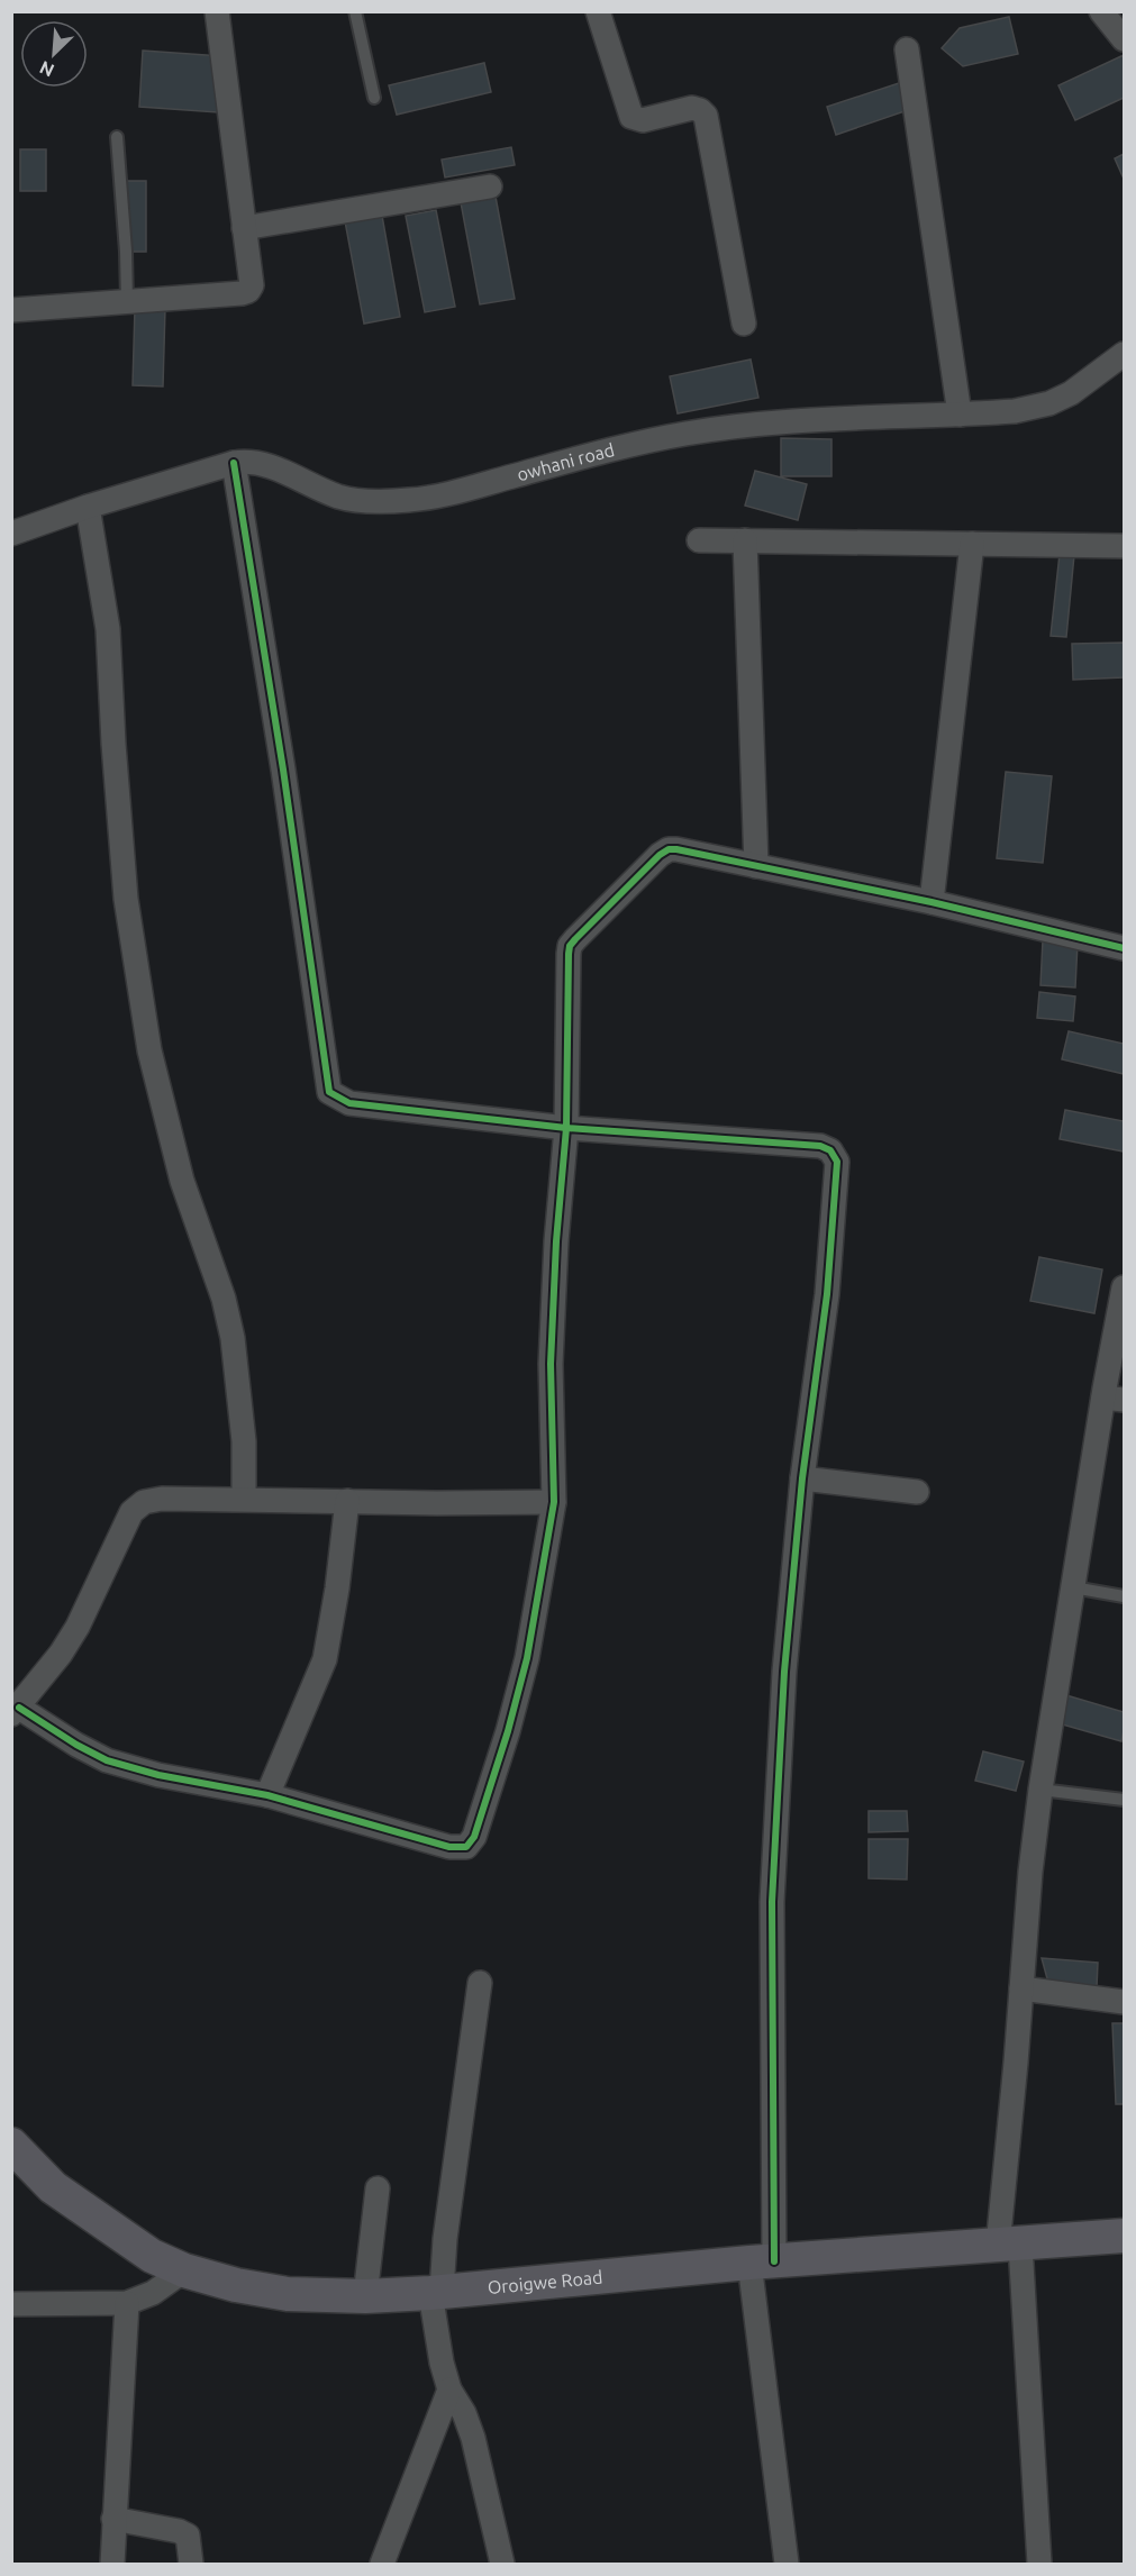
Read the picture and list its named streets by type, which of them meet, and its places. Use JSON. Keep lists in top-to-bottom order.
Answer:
{
  "streets": {
    "street": ["owhani road", "Oroigwe Road"]
  },
  "north": "bottom left"
}
